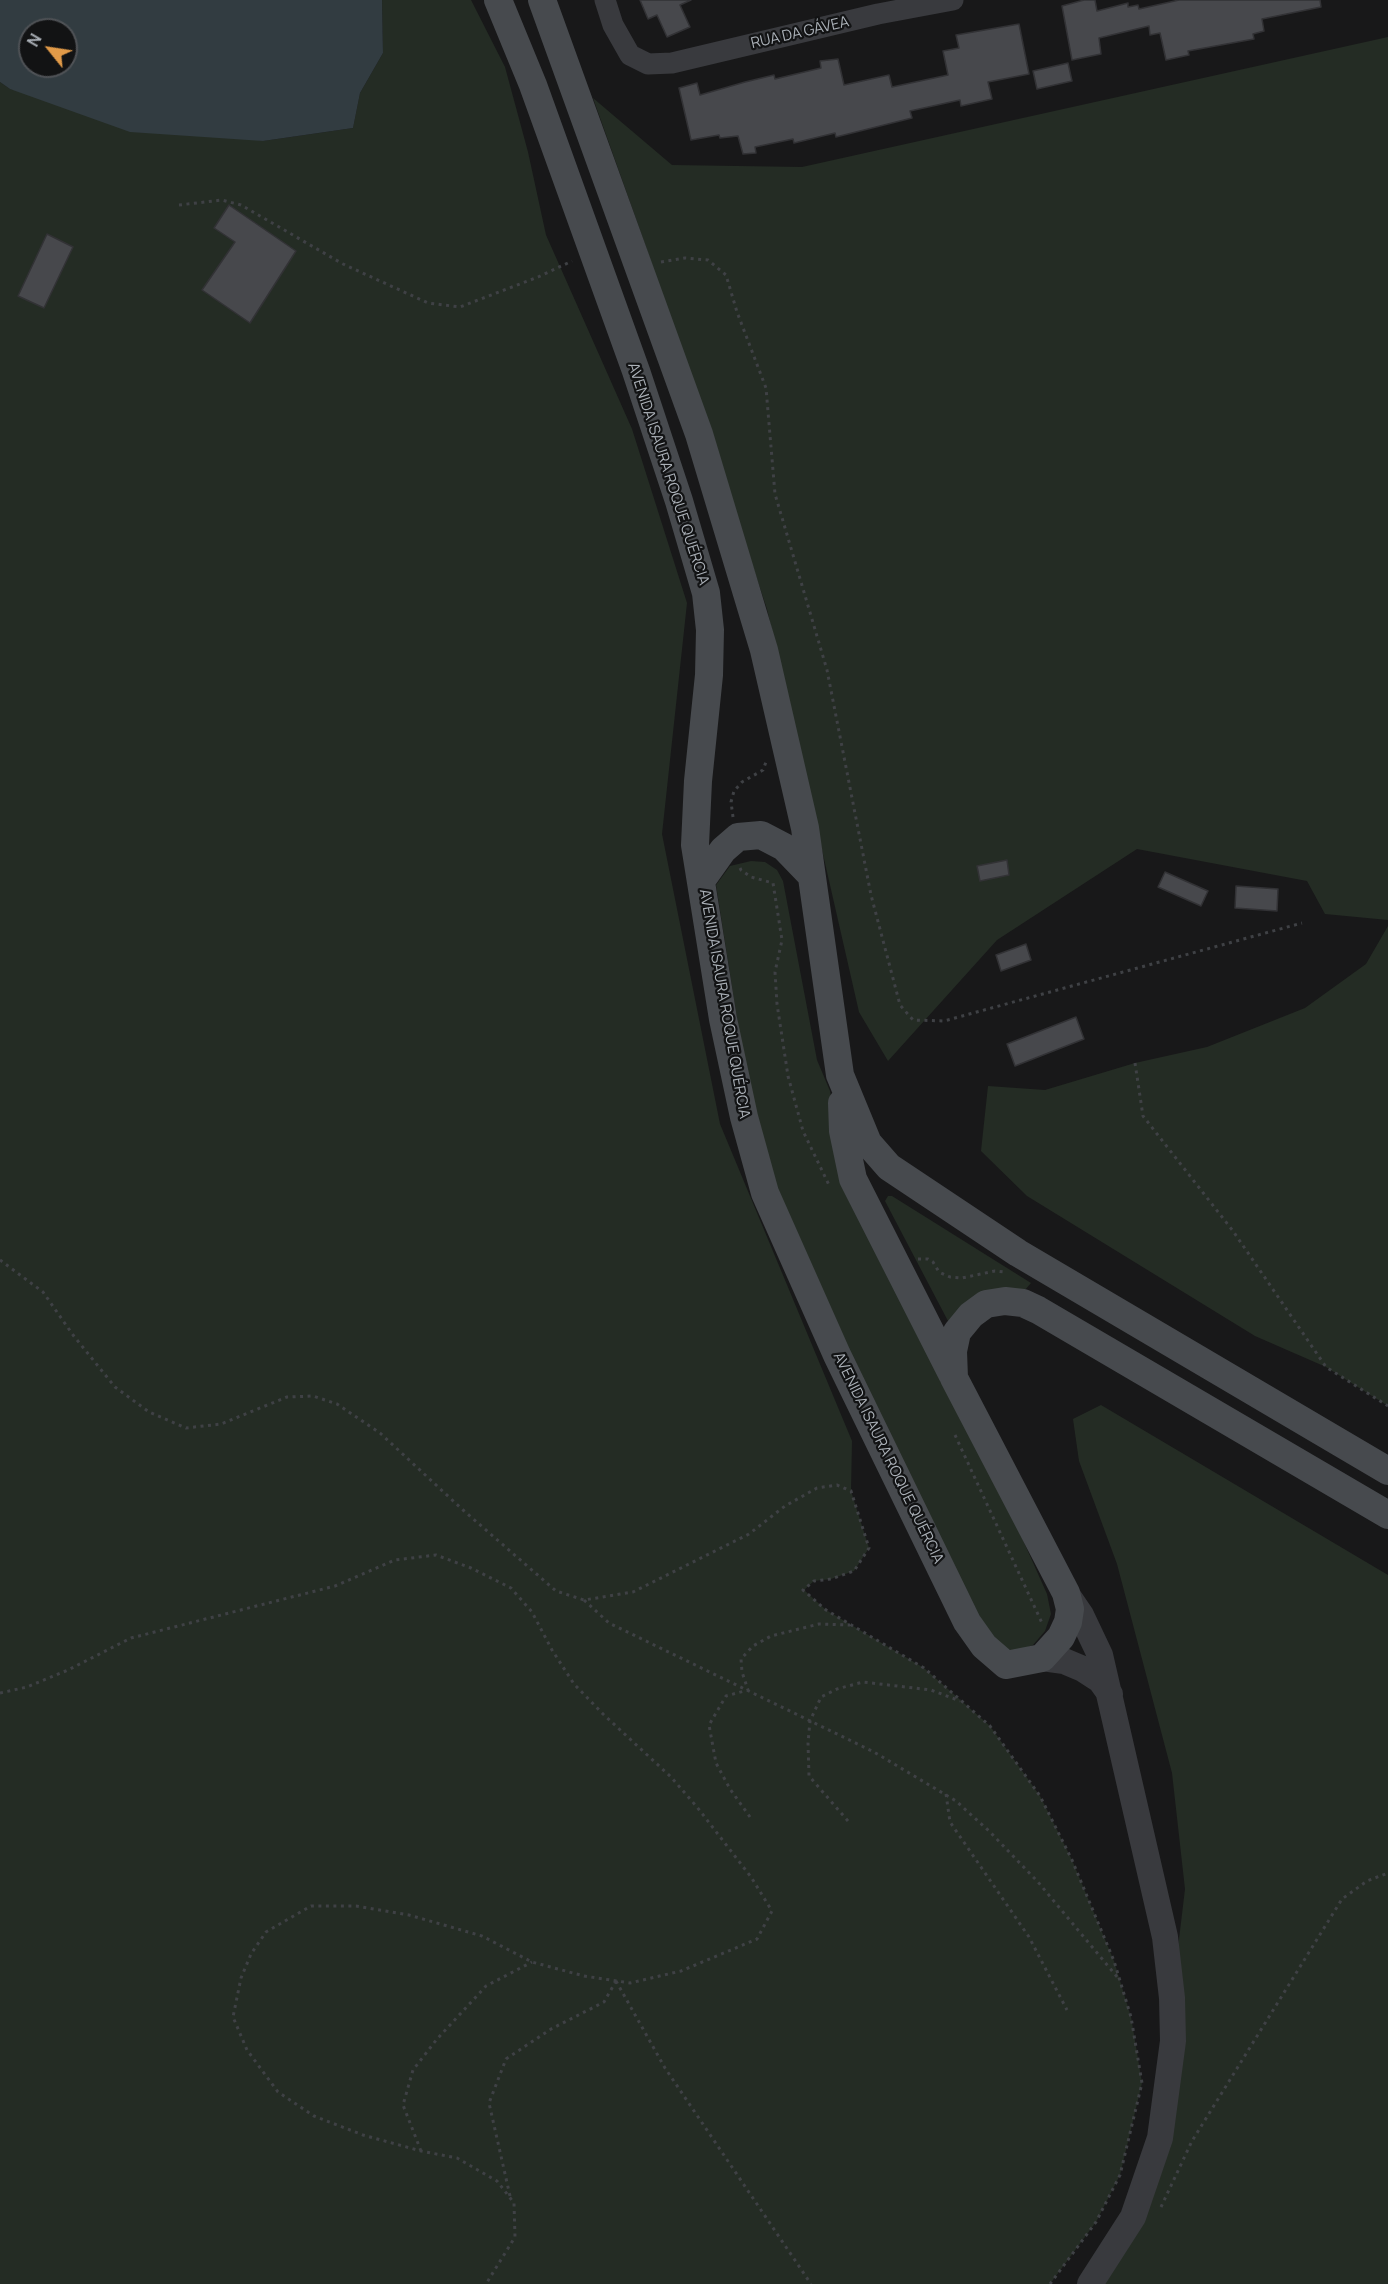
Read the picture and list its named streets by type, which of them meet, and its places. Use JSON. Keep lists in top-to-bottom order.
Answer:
{
  "streets": {
    "main road": ["AVENIDA ISAURA ROQUE QUÉRCIA"],
    "street": ["RUA DA GÁVEA"]
  },
  "north": "top left"
}
